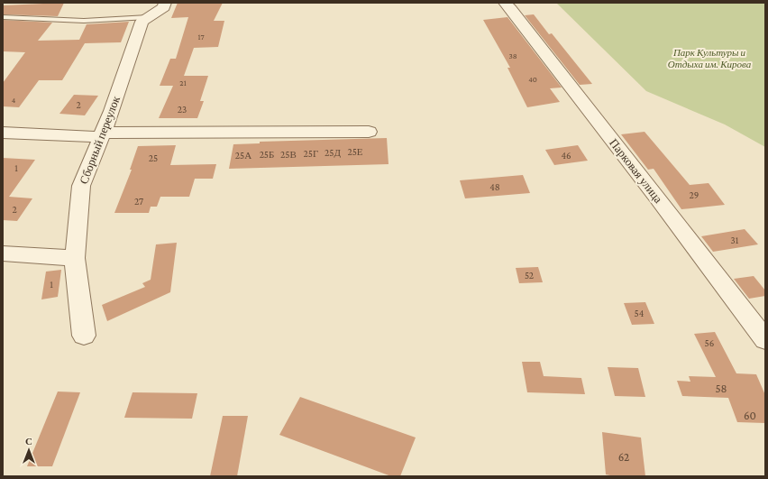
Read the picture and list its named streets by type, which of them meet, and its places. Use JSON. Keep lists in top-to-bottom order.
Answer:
{
  "streets": {
    "street": ["Сборный переулок", "Парковая улица"]
  },
  "parks": ["Парк Культуры и Отдыха им. Кирова"],
  "house_numbers": [
    "17",
    "38",
    "40",
    "21",
    "4",
    "2",
    "23",
    "25Е",
    "25Д",
    "25Г",
    "25Б",
    "25В",
    "25А",
    "46",
    "25",
    "1",
    "48",
    "29",
    "27",
    "2",
    "31",
    "52",
    "1",
    "54",
    "56",
    "58",
    "60",
    "62"
  ],
  "north": "top"
}
